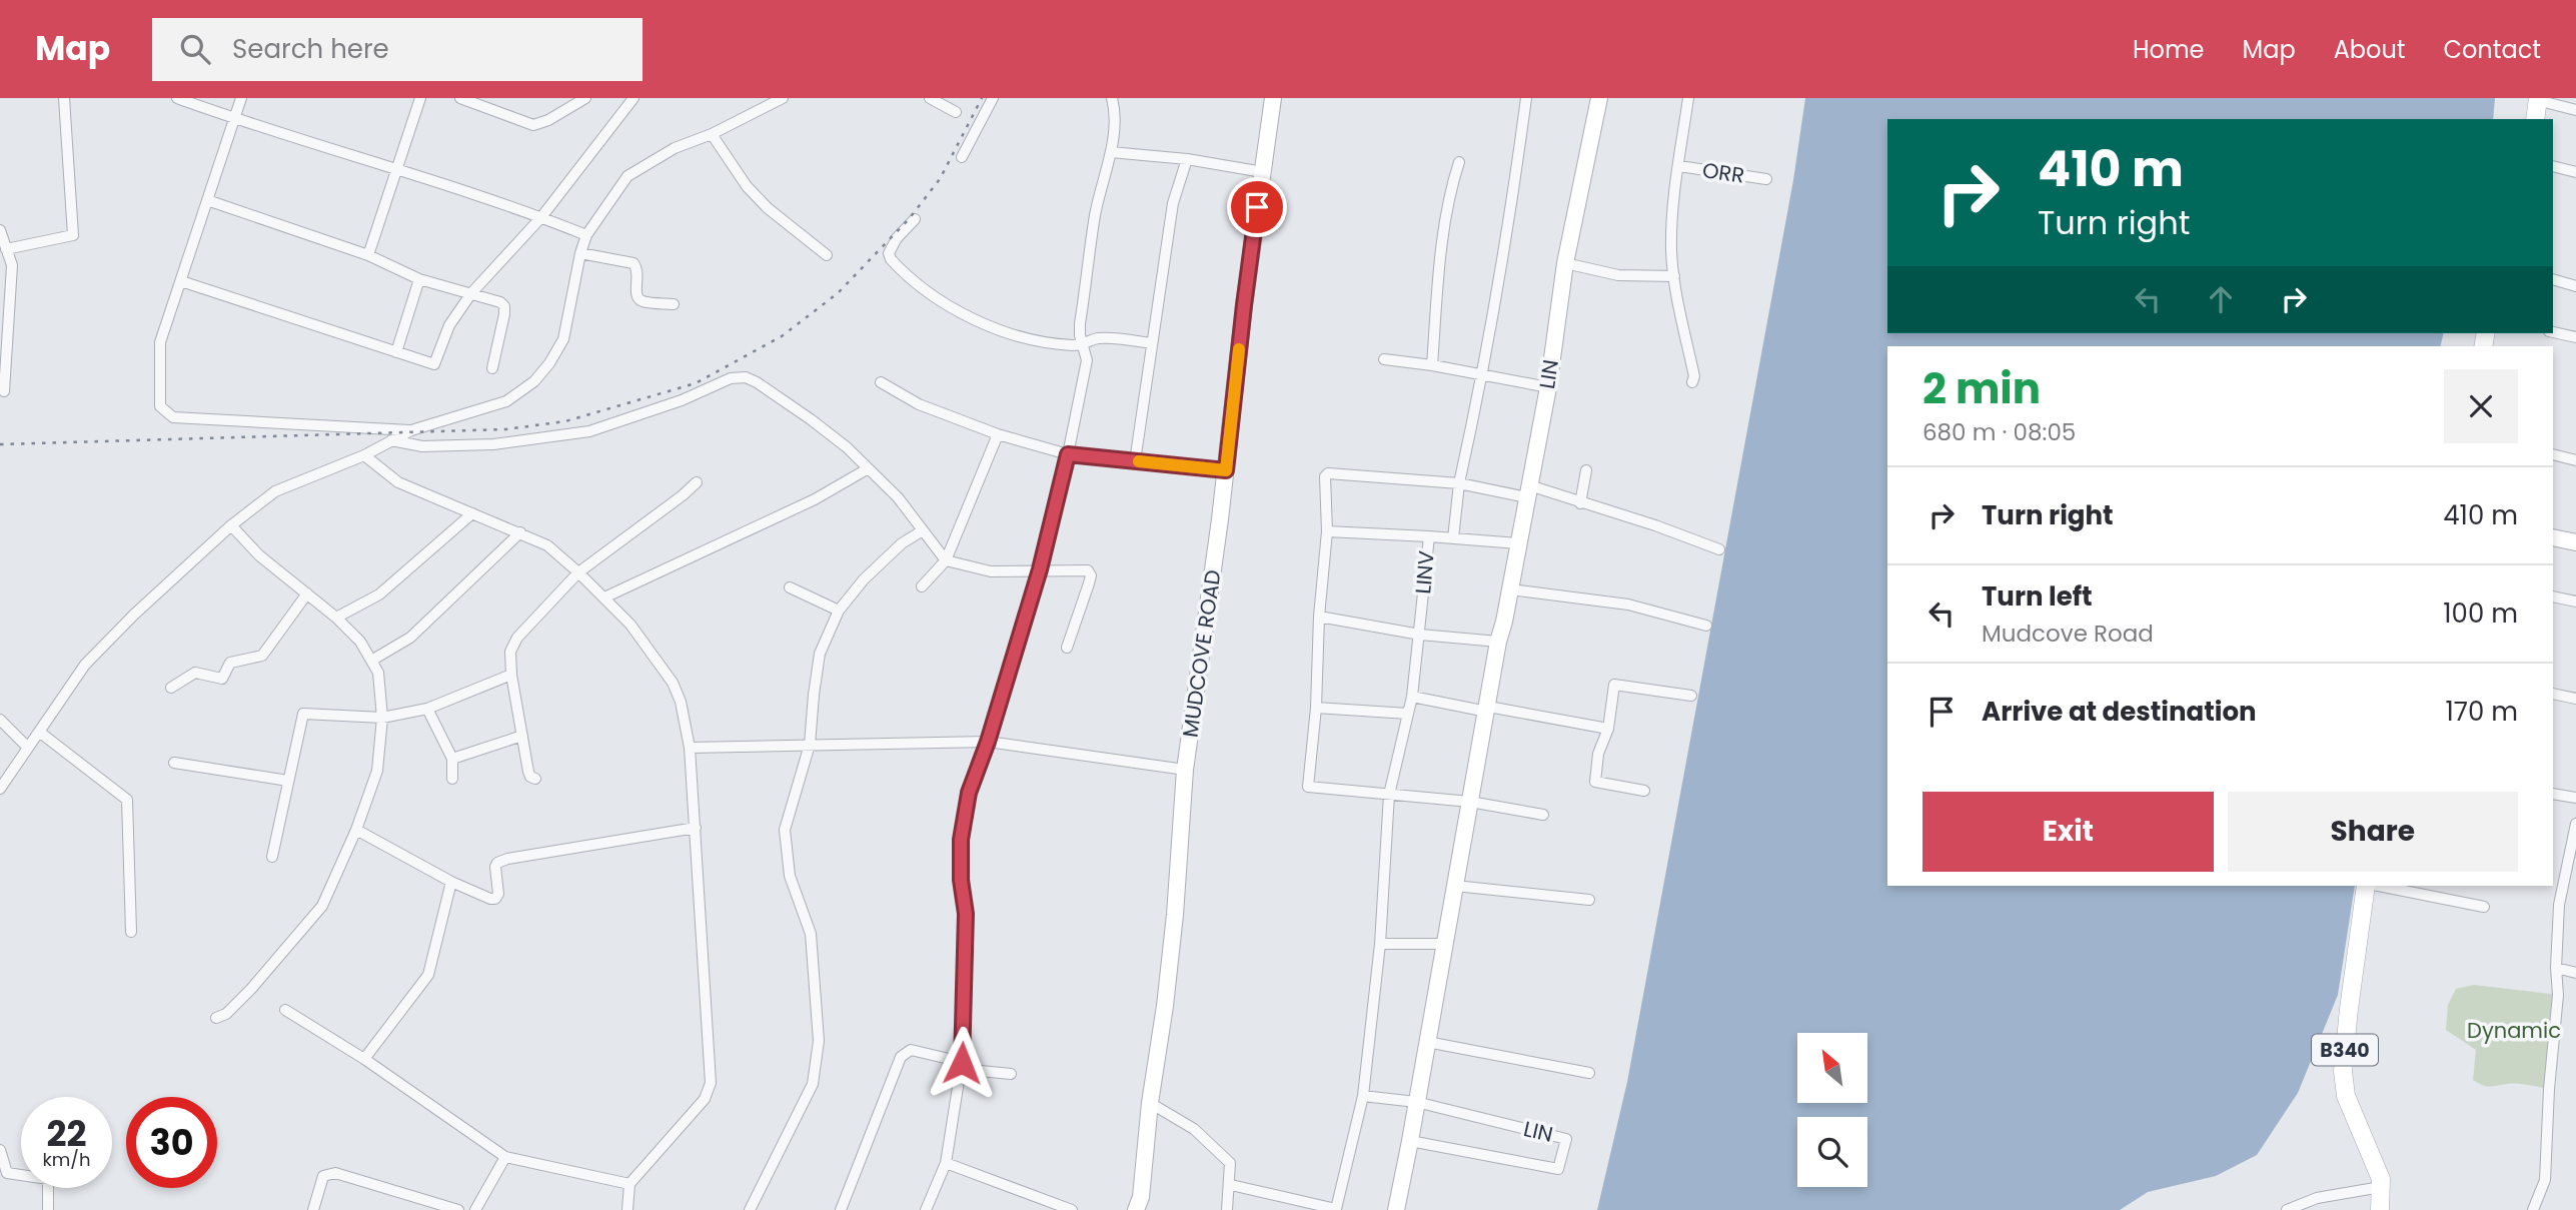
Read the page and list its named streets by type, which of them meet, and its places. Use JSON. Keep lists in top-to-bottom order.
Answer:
{
  "streets": {
    "main road": ["B340"],
    "street": [
      "ORR",
      "LIN",
      "LINV",
      "MUDCOVE ROAD"
    ]
  },
  "crossings": [
    ["LIN", "LINV"]
  ],
  "parks": ["Dynamic"],
  "north": "top left",
  "page": {
    "header": "Map",
    "search": "Search here",
    "nav": [
      "Home",
      "Map",
      "About",
      "Contact"
    ],
    "turn": ["410 m", "Turn right"],
    "heading": ["2 min", "680 m · 08:05"],
    "list": [
      {
        "name": "Turn right",
        "value": "410 m"
      },
      {
        "name": "Turn left",
        "note": "Mudcove Road",
        "value": "100 m"
      },
      {
        "name": "Arrive at destination",
        "value": "170 m"
      }
    ],
    "buttons": ["Exit", "Share"],
    "speed": "22 km/h",
    "limit": "30"
  }
}
